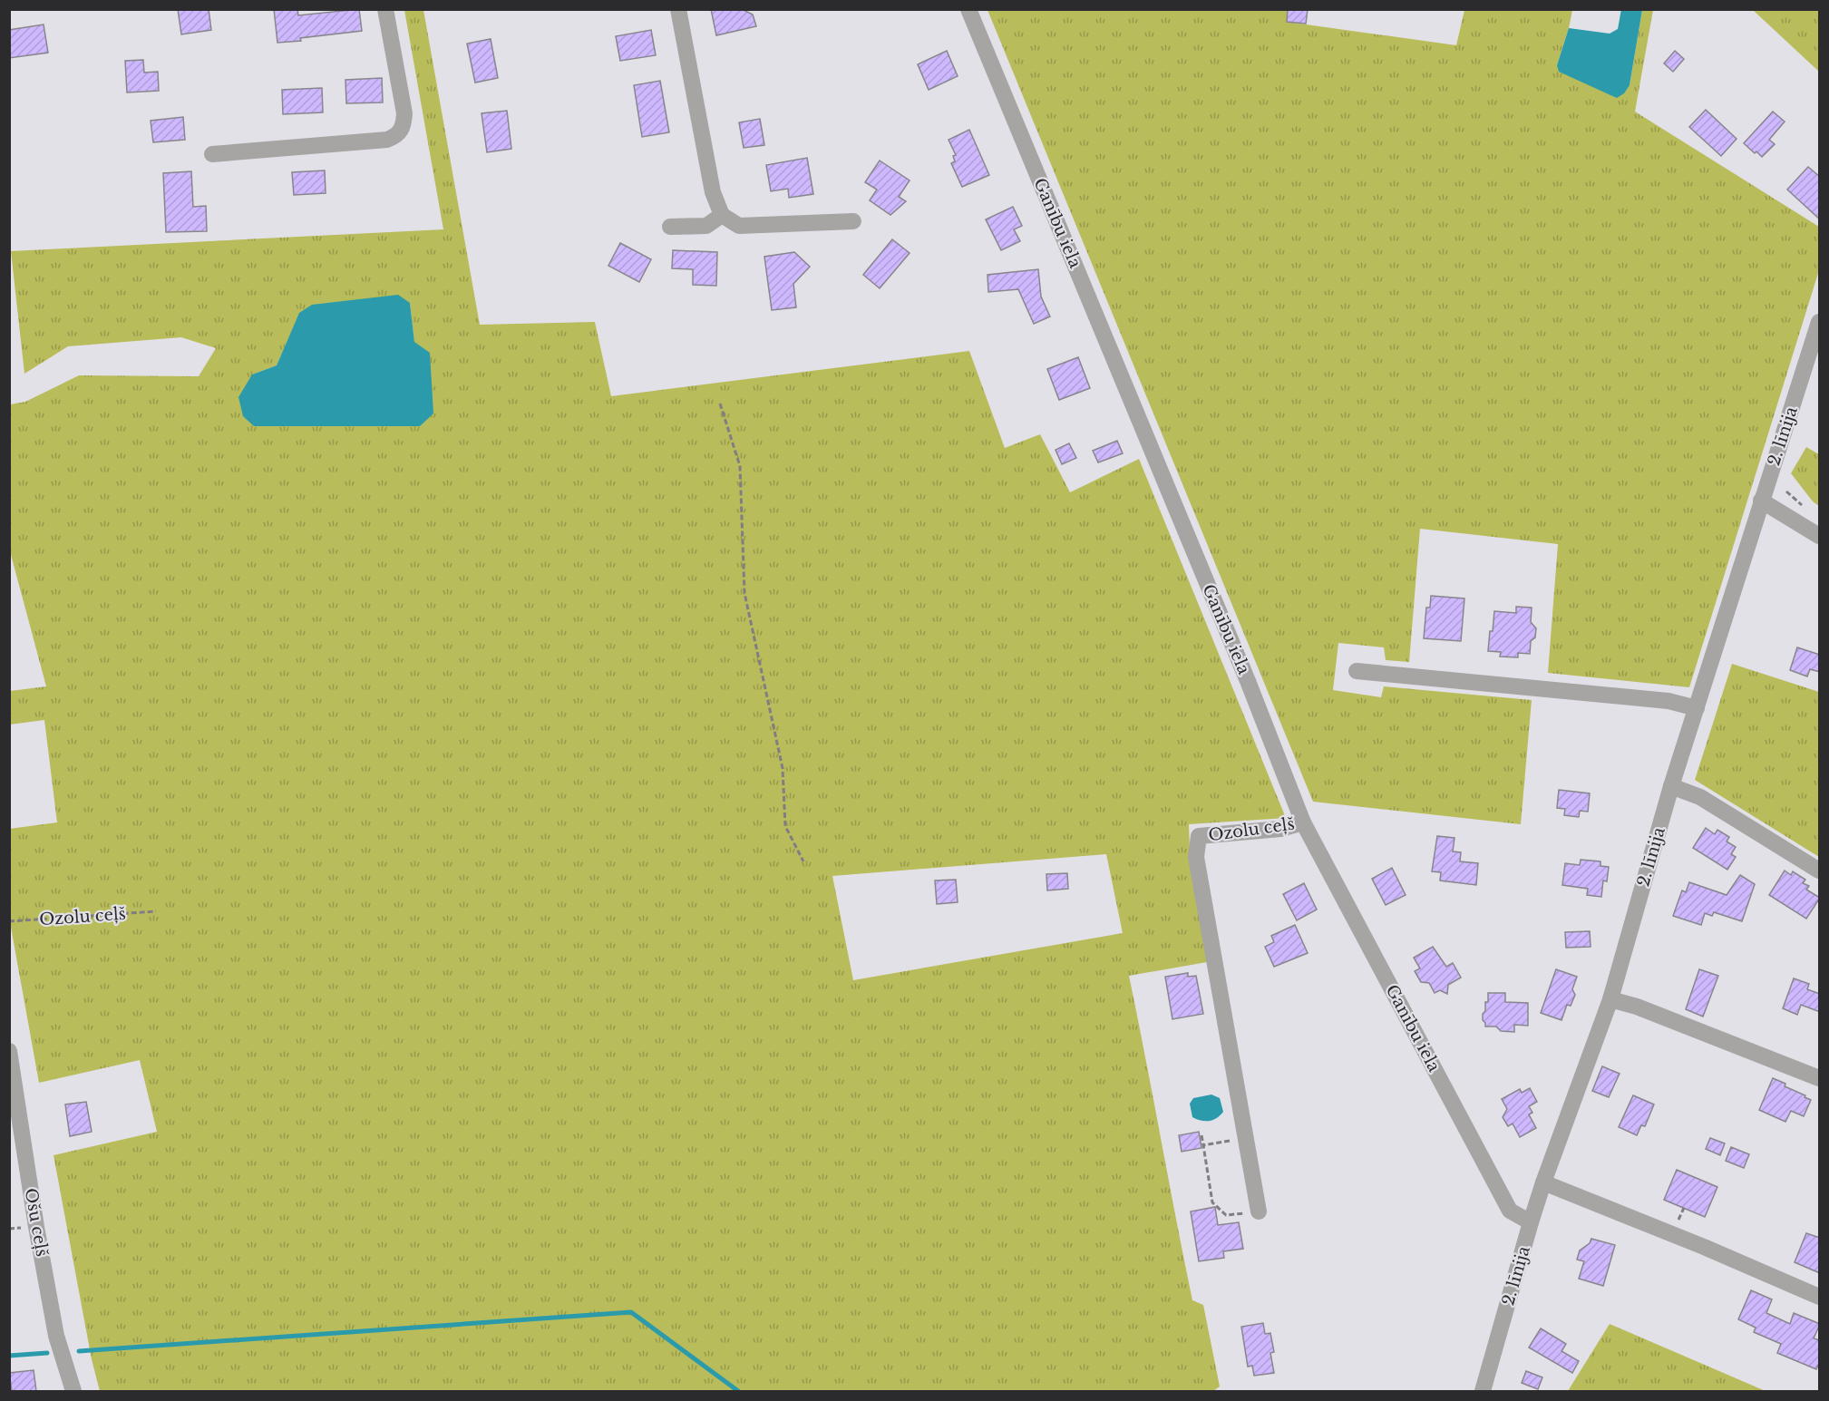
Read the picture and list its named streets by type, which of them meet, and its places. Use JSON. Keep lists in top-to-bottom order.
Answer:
{
  "streets": {
    "street": [
      "Ganību iela",
      "2. līnija",
      "Ozolu ceļš",
      "Ošu ceļš"
    ]
  },
  "crossings": [
    ["Ganību iela", "2. līnija"],
    ["Ganību iela", "Ozolu ceļš"]
  ]
}
